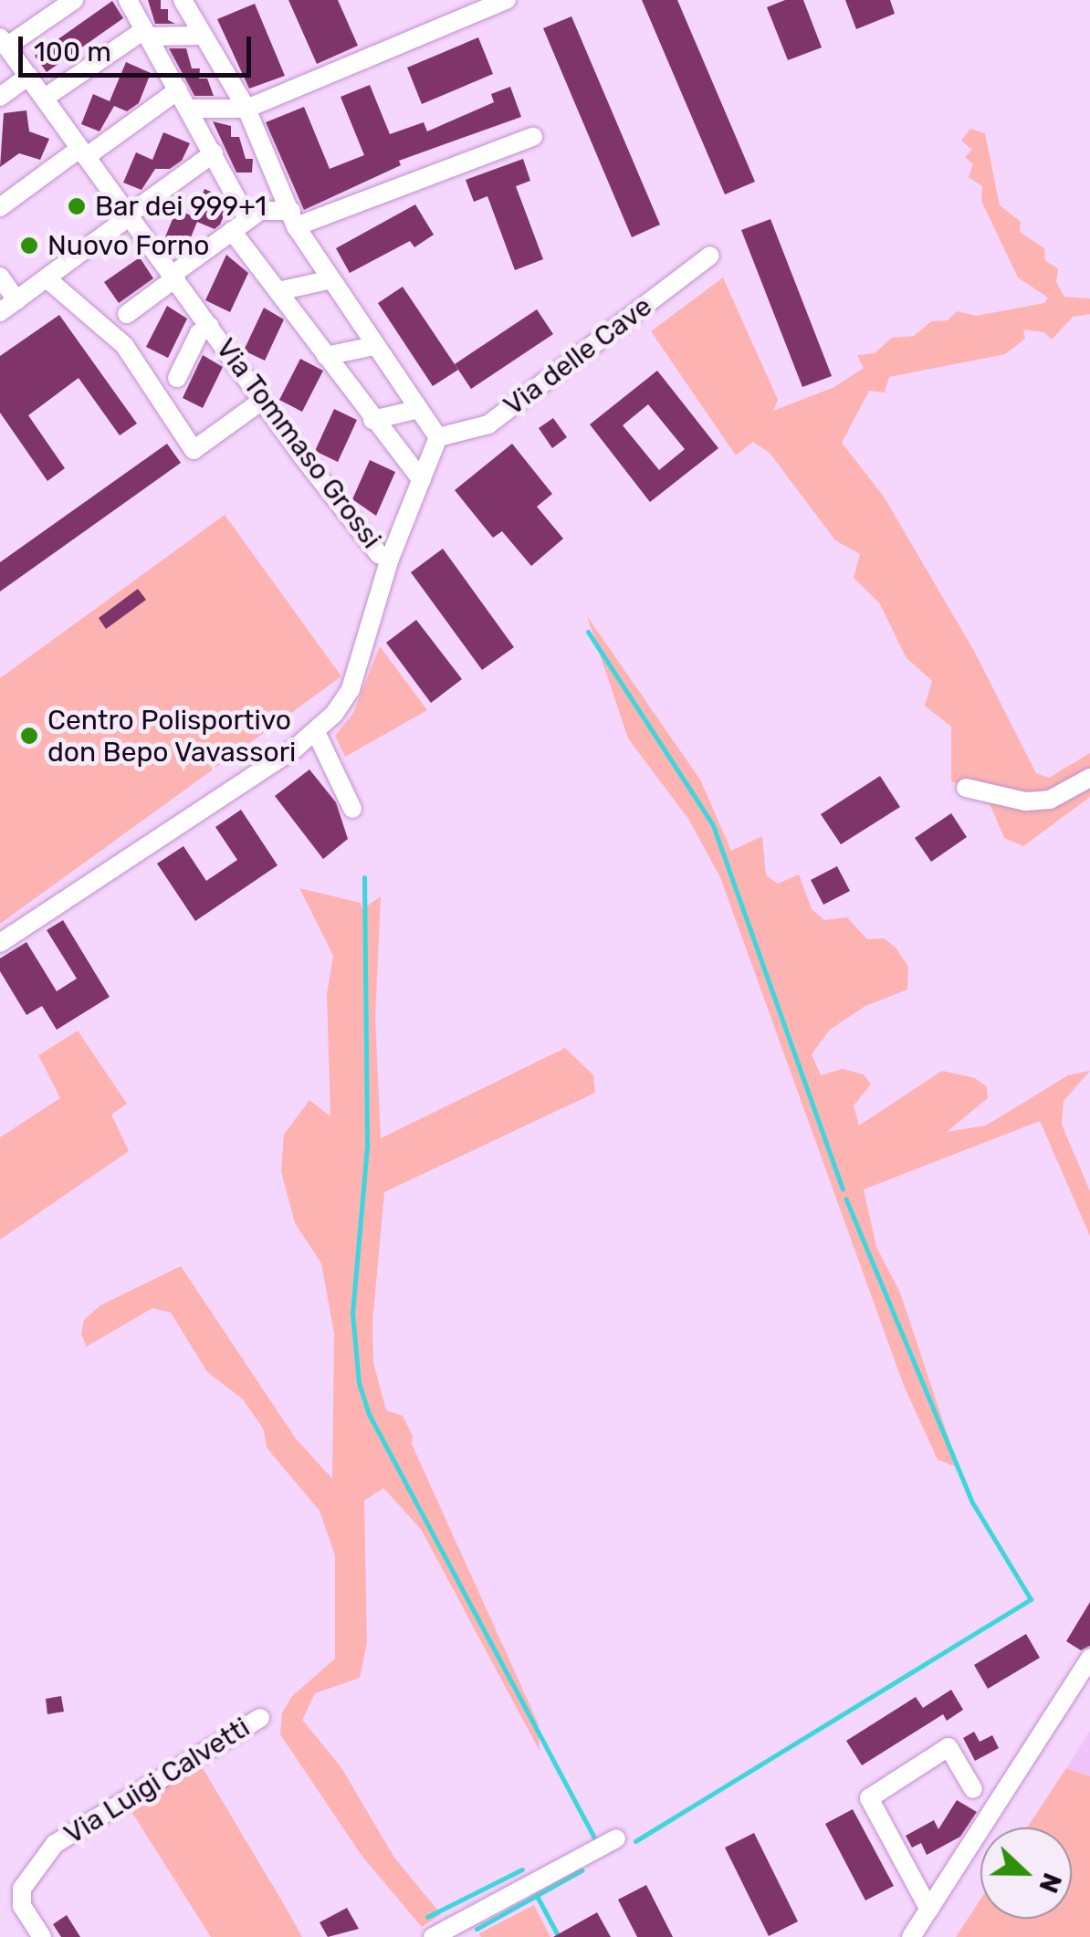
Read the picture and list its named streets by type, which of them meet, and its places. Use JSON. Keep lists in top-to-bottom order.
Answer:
{
  "streets": {
    "street": ["Via delle Cave", "Via Tommaso Grossi", "Via Luigi Calvetti"]
  },
  "places": ["Bar dei 999+1", "Nuovo Forno", "Centro Polisportivo don Bepo Vavassori"],
  "scale_bar": "100 m",
  "north": "right"
}
